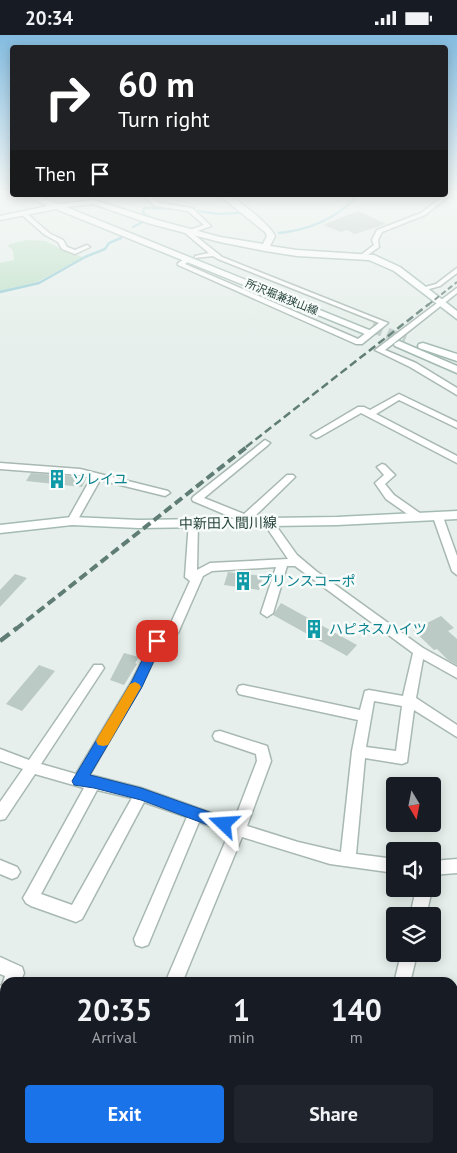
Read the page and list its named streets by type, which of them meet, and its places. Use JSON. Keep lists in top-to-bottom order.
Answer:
{
  "streets": {
    "main road": ["所沢堀兼狭山線", "中新田入間川線"]
  },
  "places": {
    "building": ["ソレイユ", "プリンスコーポ", "ハピネスハイツ"]
  },
  "north": "bottom",
  "page": {
    "status": "20:34",
    "turn": ["60 m", "Turn right"],
    "then": "Then",
    "eta": [
      "20:35",
      "Arrival",
      "1",
      "min",
      "140",
      "m"
    ],
    "buttons": ["Exit", "Share"]
  }
}
